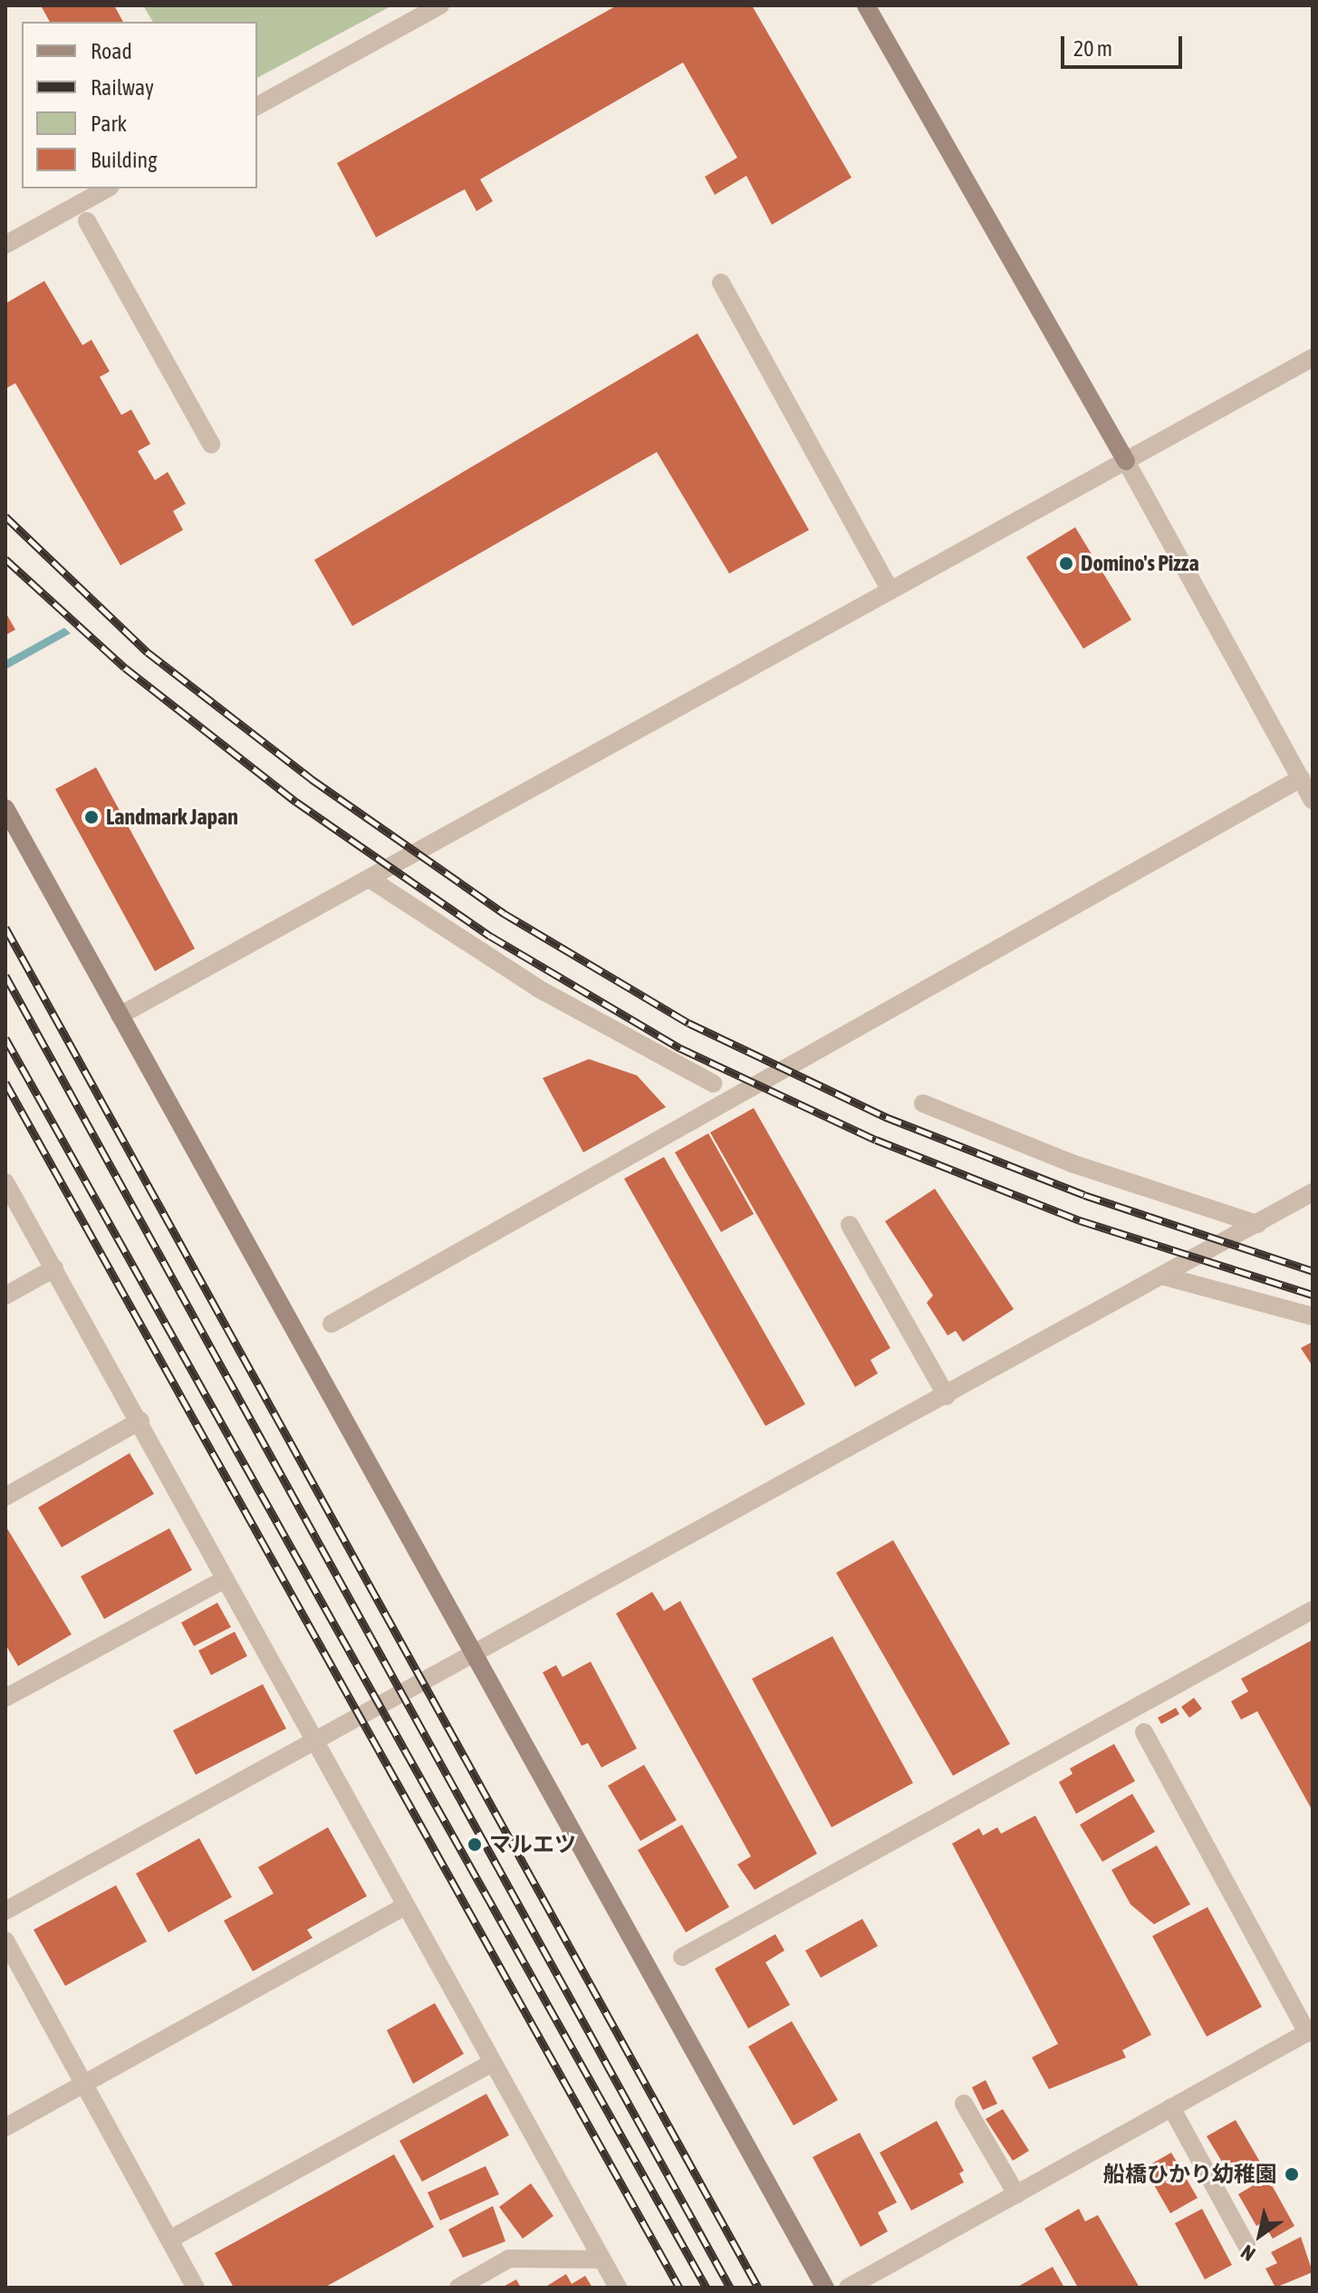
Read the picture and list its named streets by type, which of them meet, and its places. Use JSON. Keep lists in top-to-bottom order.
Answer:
{
  "places": [
    "Domino's Pizza",
    "Landmark Japan",
    "マルエツ",
    "船橋ひかり幼稚園"
  ],
  "legend": [
    "Road",
    "Railway",
    "Park",
    "Building"
  ],
  "scale_bar": "20 m",
  "north": "bottom left"
}
